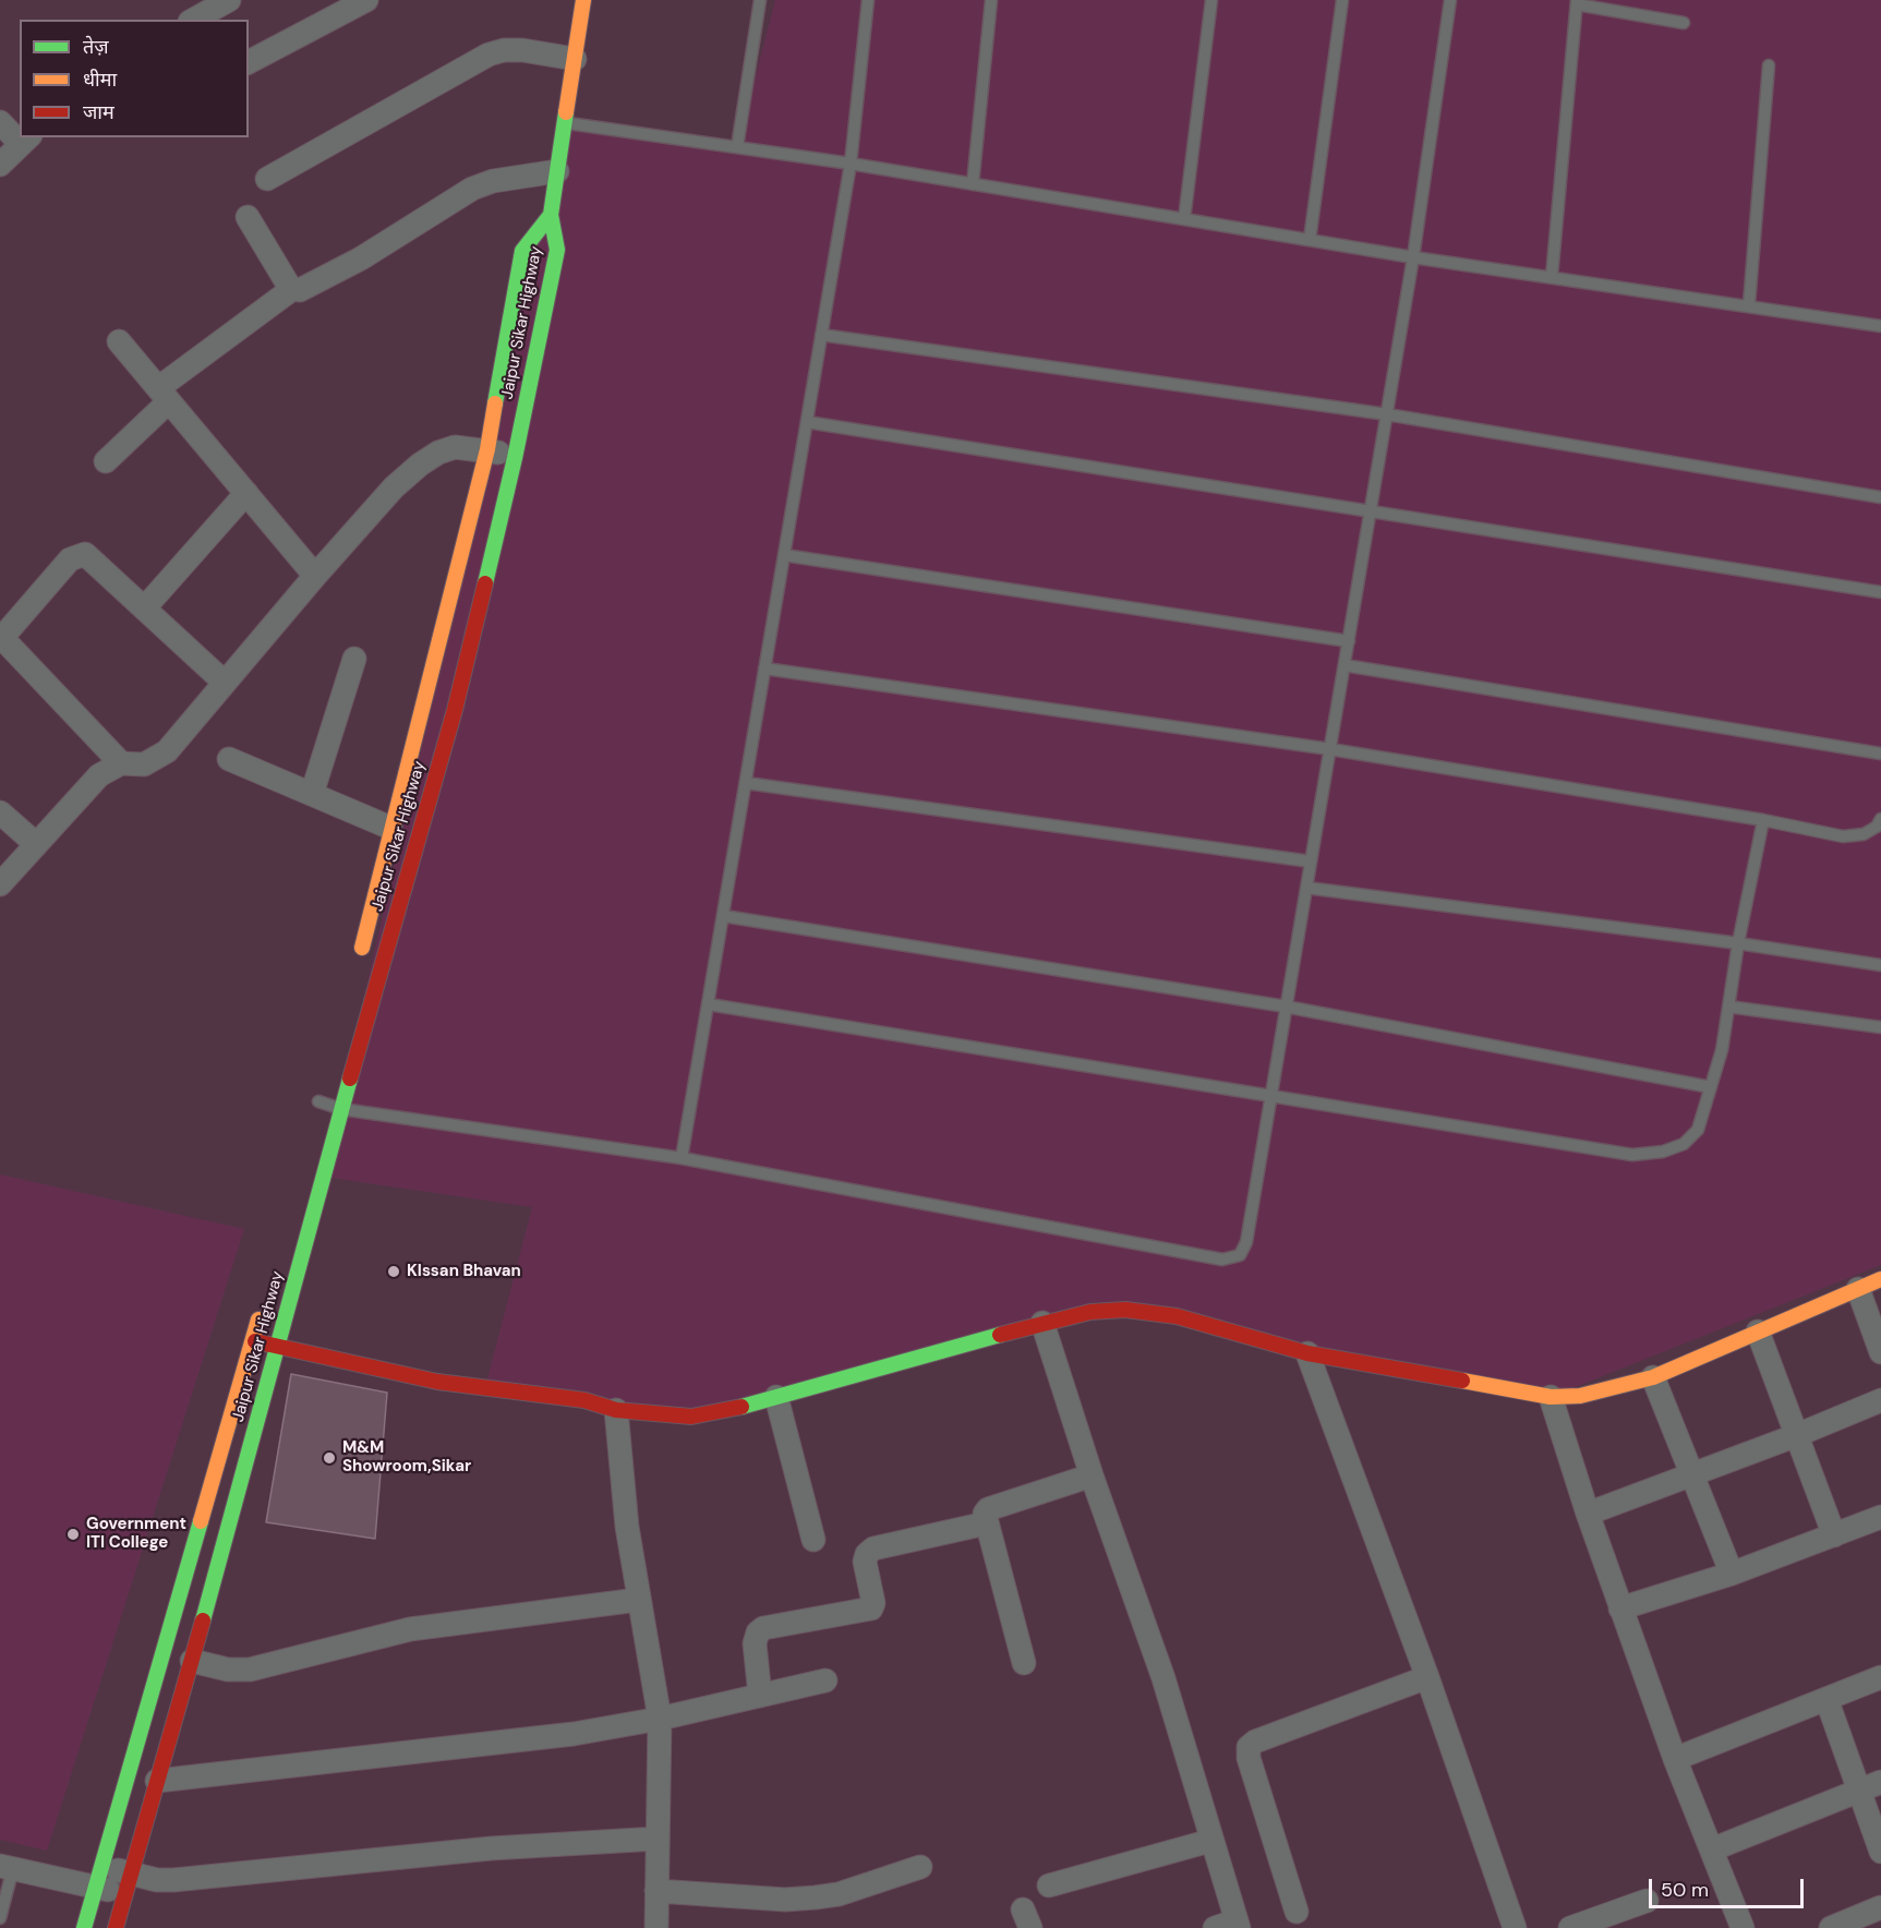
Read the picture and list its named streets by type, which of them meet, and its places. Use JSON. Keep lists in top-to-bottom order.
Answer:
{
  "streets": {
    "main road": ["Jaipur Sikar Highway"]
  },
  "places": ["KIssan Bhavan", "M&M Showroom,Sikar", "Government ITI College"],
  "legend": ["तेज़", "धीमा", "जाम"],
  "scale_bar": "50 m"
}
